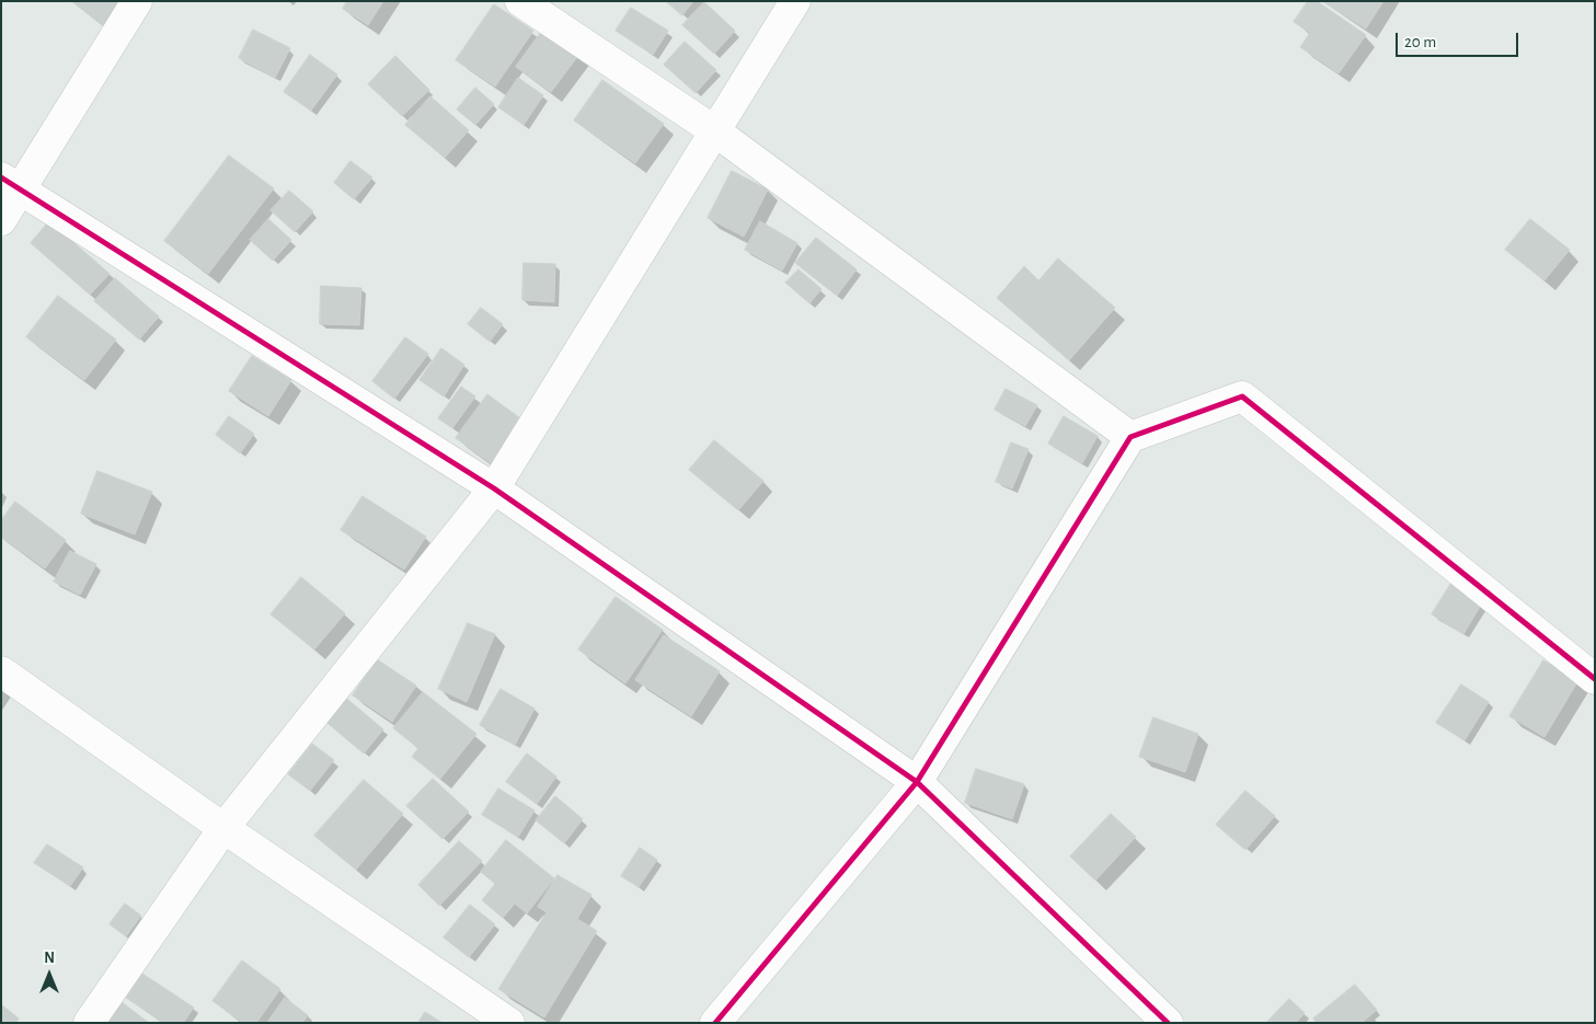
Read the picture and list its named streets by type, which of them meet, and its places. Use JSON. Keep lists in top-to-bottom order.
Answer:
{
  "scale_bar": "20 m",
  "north": "top"
}
